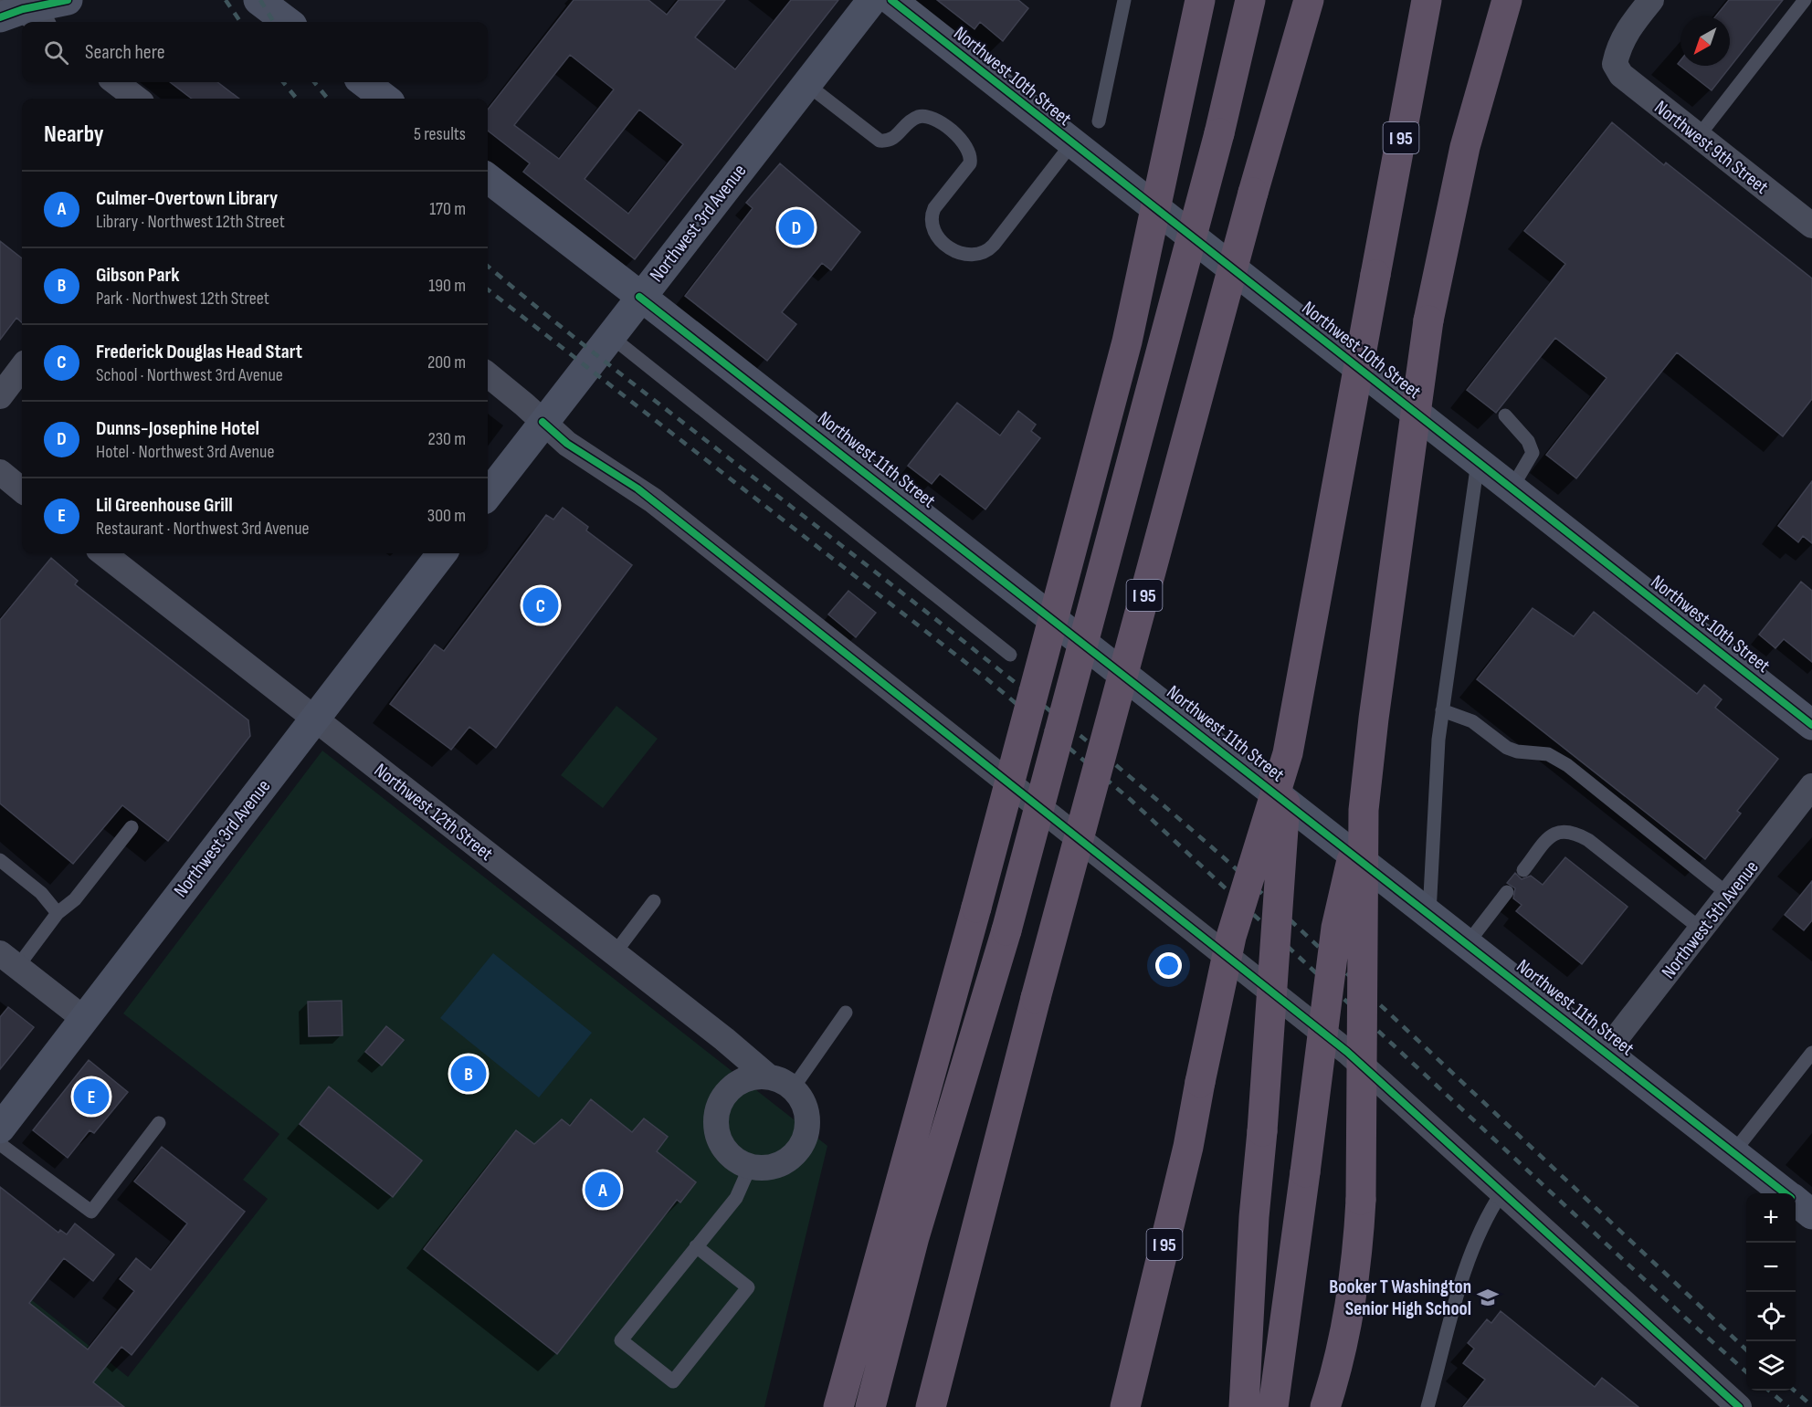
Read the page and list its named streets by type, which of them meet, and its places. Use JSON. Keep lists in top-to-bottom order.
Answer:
{
  "streets": {
    "highway": ["I 95"],
    "street": [
      "Northwest 10th Street",
      "Northwest 9th Street",
      "Northwest 3rd Avenue",
      "Northwest 11th Street",
      "Northwest 12th Street",
      "Northwest 5th Avenue"
    ]
  },
  "crossings": [
    ["Northwest 3rd Avenue", "Northwest 11th Street"],
    ["Northwest 3rd Avenue", "Northwest 12th Street"],
    ["Northwest 11th Street", "Northwest 5th Avenue"]
  ],
  "places": {
    "school or university": ["Booker T Washington Senior High School"]
  },
  "north": "bottom left",
  "page": {
    "search": "Search here",
    "heading": ["Nearby", "5 results"],
    "list": [
      {
        "mark": "A",
        "name": "Culmer-Overtown Library",
        "note": "Library · Northwest 12th Street",
        "value": "170 m"
      },
      {
        "mark": "B",
        "name": "Gibson Park",
        "note": "Park · Northwest 12th Street",
        "value": "190 m"
      },
      {
        "mark": "C",
        "name": "Frederick Douglas Head Start",
        "note": "School · Northwest 3rd Avenue",
        "value": "200 m"
      },
      {
        "mark": "D",
        "name": "Dunns-Josephine Hotel",
        "note": "Hotel · Northwest 3rd Avenue",
        "value": "230 m"
      },
      {
        "mark": "E",
        "name": "Lil Greenhouse Grill",
        "note": "Restaurant · Northwest 3rd Avenue",
        "value": "300 m"
      }
    ],
    "pins": [
      "D",
      "C",
      "B",
      "E",
      "A"
    ],
    "map_buttons": ["+", "−"]
  }
}
